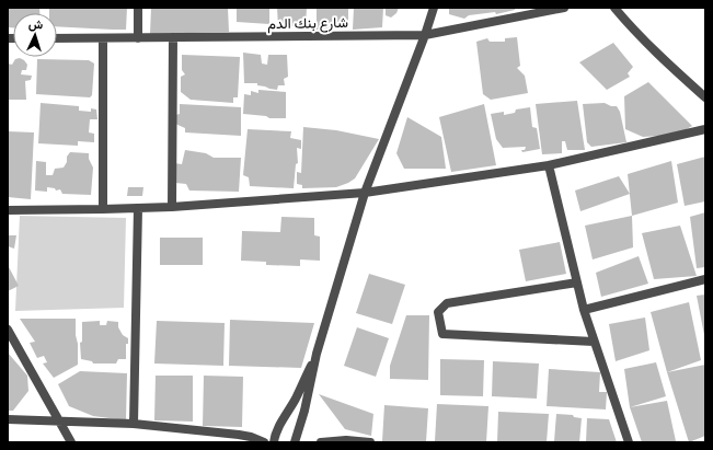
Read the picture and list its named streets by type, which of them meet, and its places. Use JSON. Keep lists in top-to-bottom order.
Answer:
{
  "streets": {
    "street": ["شارع بنك الدم"]
  },
  "north": "top"
}
